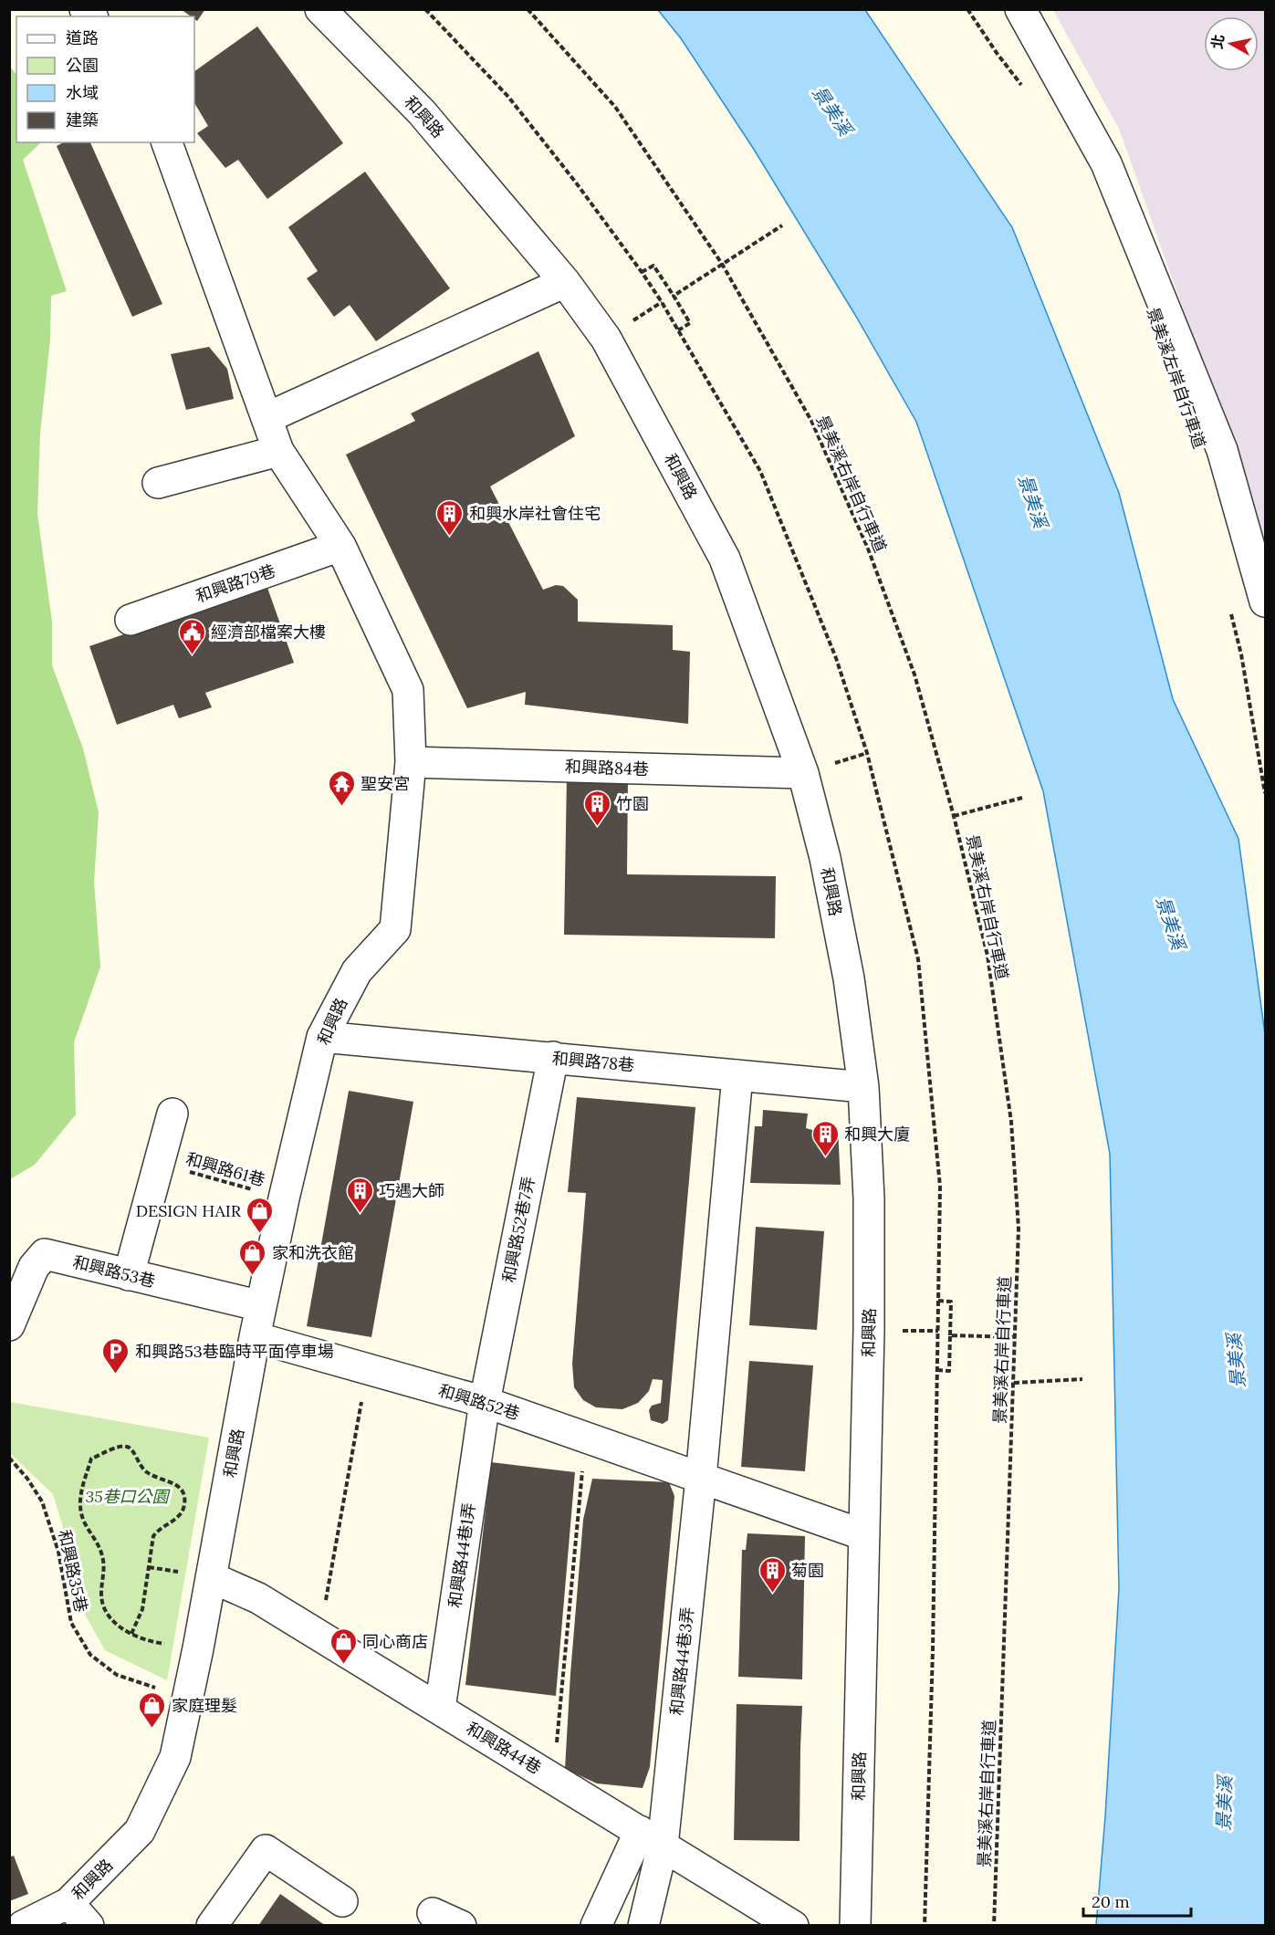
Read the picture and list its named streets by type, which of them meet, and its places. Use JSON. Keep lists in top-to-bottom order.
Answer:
{
  "streets": {
    "street": [
      "和興路",
      "和興路79巷",
      "和興路84巷",
      "和興路78巷",
      "和興路52巷7弄",
      "和興路53巷",
      "和興路52巷",
      "和興路44巷1弄",
      "和興路44巷3弄",
      "和興路44巷"
    ],
    "path": ["景美溪右岸自行車道", "和興路61巷", "和興路35巷"]
  },
  "crossings": [
    ["和興路", "和興路79巷"],
    ["和興路", "和興路84巷"],
    ["和興路", "和興路78巷"],
    ["和興路", "和興路61巷"],
    ["和興路", "和興路53巷"],
    ["和興路", "和興路52巷"],
    ["和興路", "和興路35巷"],
    ["和興路", "和興路44巷"],
    ["和興路78巷", "和興路52巷7弄"],
    ["和興路52巷7弄", "和興路52巷"],
    ["和興路52巷7弄", "和興路44巷1弄"],
    ["和興路52巷", "和興路44巷1弄"],
    ["和興路52巷", "和興路44巷3弄"],
    ["和興路44巷1弄", "和興路44巷"],
    ["和興路44巷3弄", "和興路44巷"]
  ],
  "water": ["景美溪"],
  "parks": ["35巷口公園"],
  "places": {
    "building": [
      "和興水岸社會住宅",
      "竹園",
      "和興大廈",
      "巧遇大師",
      "菊園"
    ],
    "public building": ["經濟部檔案大樓"],
    "temple": ["聖安宮"],
    "shop": [
      "DESIGN HAIR",
      "家和洗衣館",
      "同心商店",
      "家庭理髮"
    ],
    "parking": ["和興路53巷臨時平面停車場"]
  },
  "legend": [
    "道路",
    "公園",
    "水域",
    "建築"
  ],
  "scale_bar": "20 m",
  "north": "left"
}
